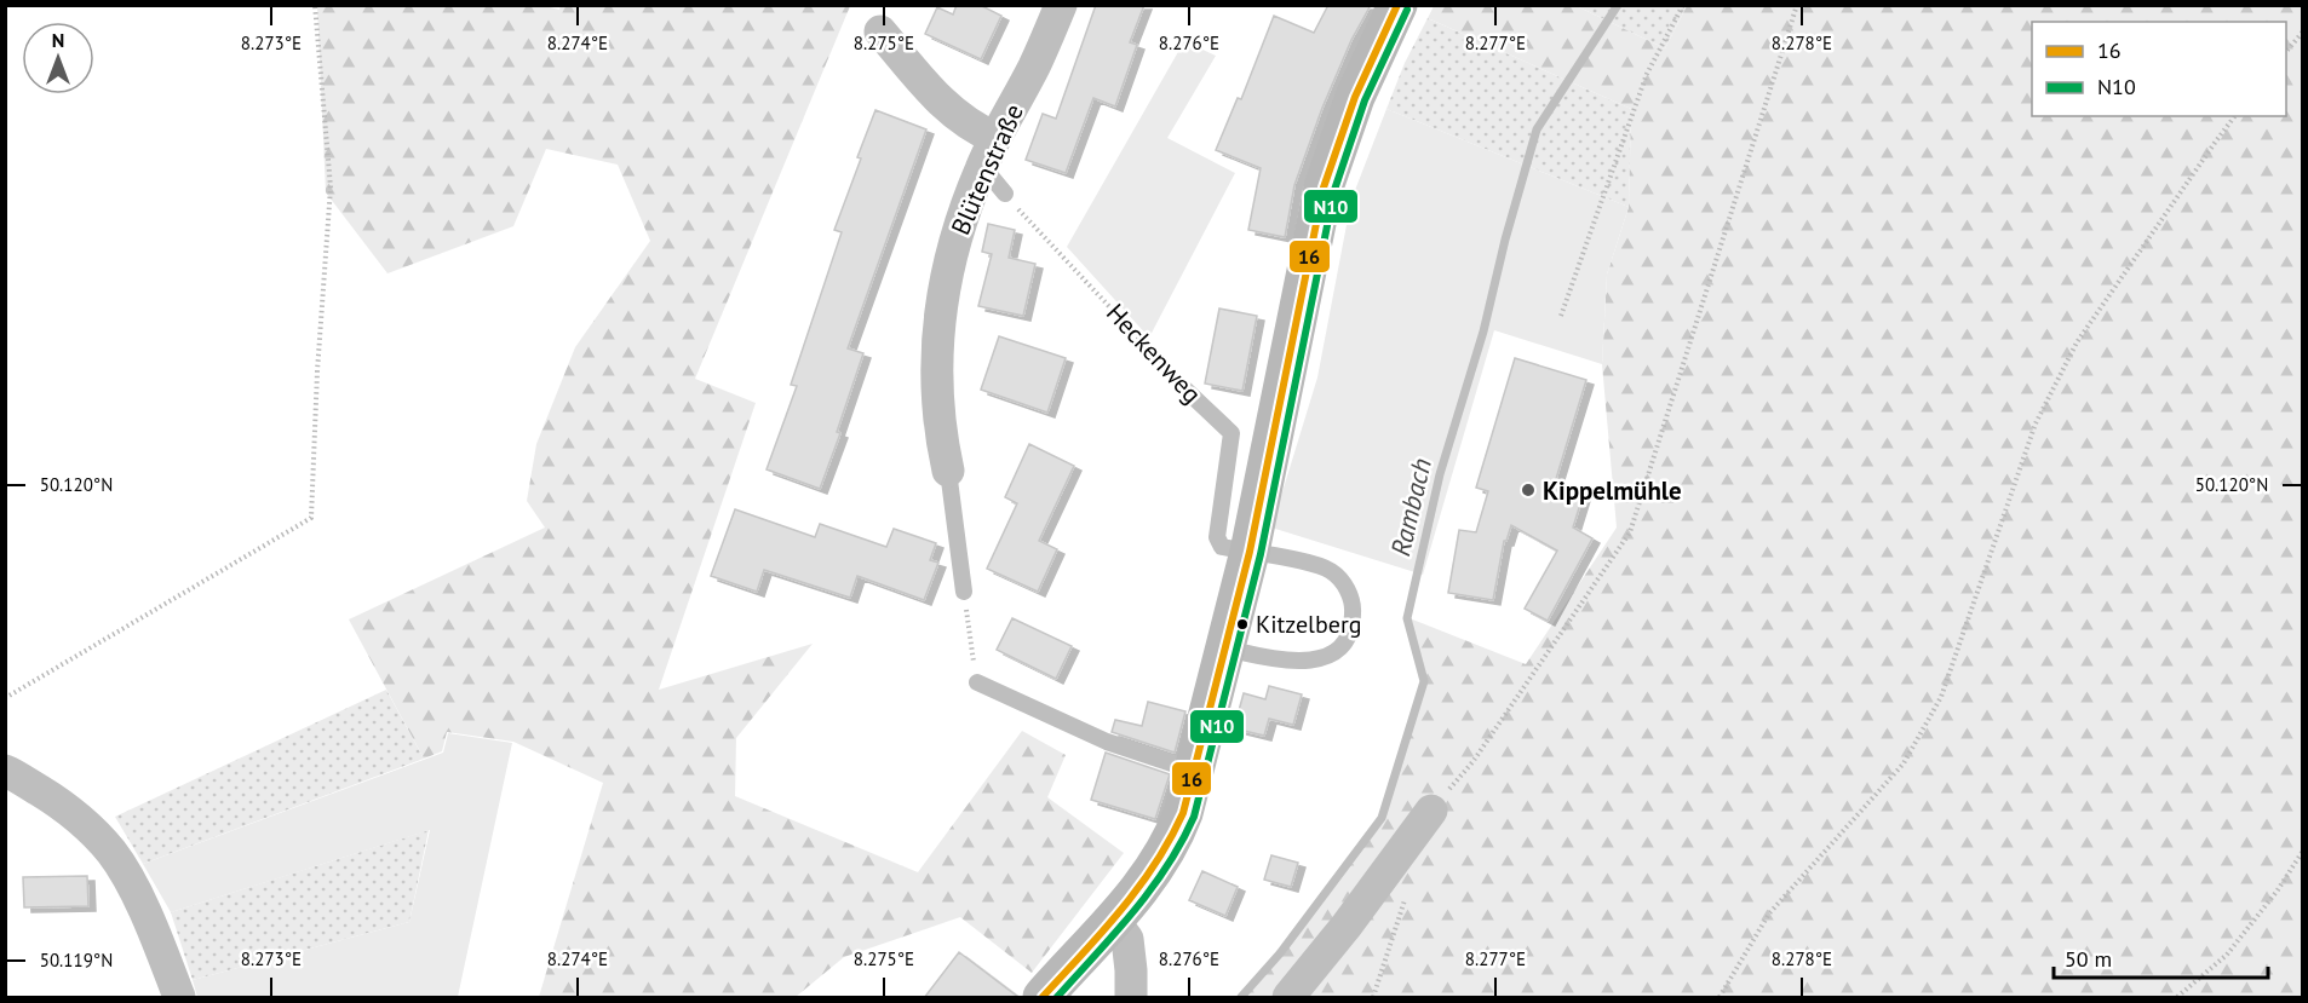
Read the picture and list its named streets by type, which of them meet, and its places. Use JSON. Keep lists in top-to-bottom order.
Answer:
{
  "streets": {
    "street": ["Blütenstraße"],
    "lane": ["Heckenweg"]
  },
  "water": ["Rambach"],
  "places": ["Kippelmühle", "Kitzelberg"],
  "lines": ["transit line 16", "transit line N10"],
  "legend": ["16", "N10"],
  "scale_bar": "50 m",
  "north": "top",
  "coordinates": [
    "8.273°E",
    "8.274°E",
    "8.275°E",
    "8.276°E",
    "8.277°E",
    "8.278°E",
    "50.120°N",
    "50.119°N"
  ]
}
